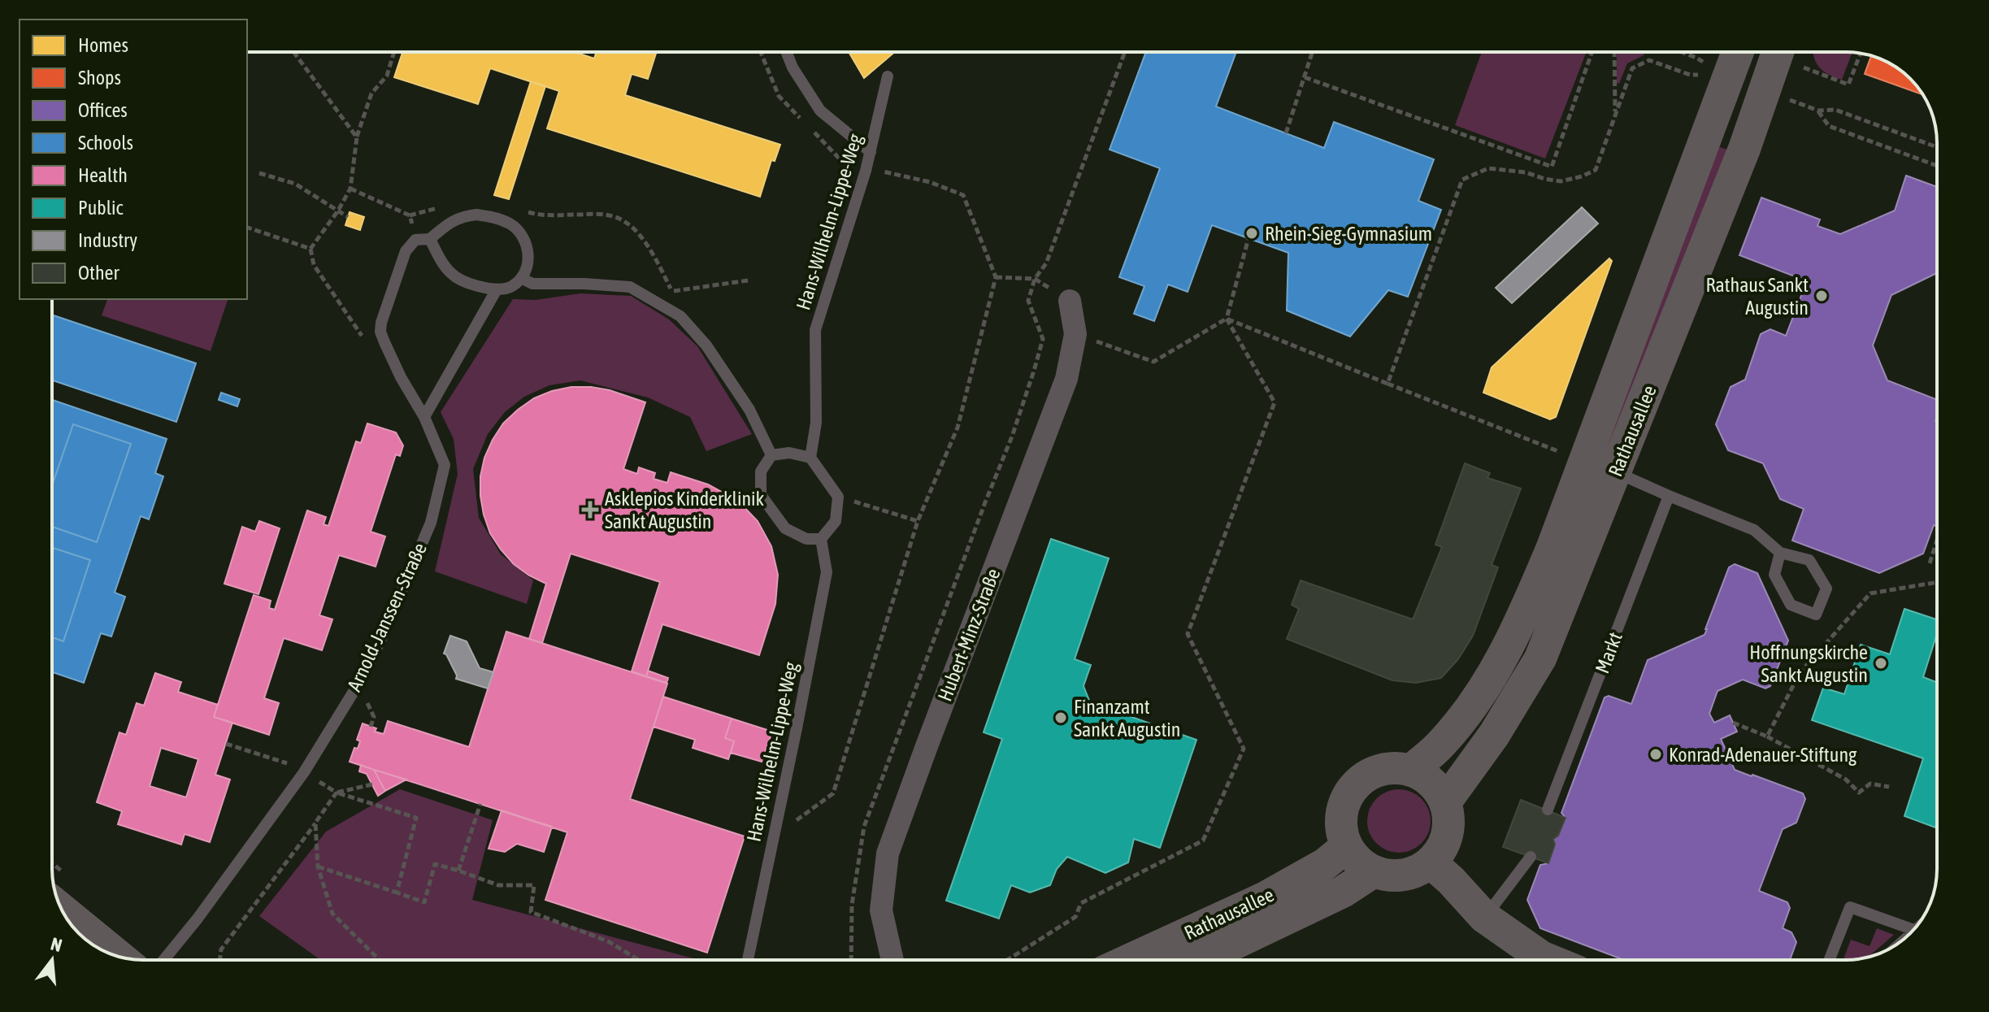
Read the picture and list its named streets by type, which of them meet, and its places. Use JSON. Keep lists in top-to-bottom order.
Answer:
{
  "streets": {
    "street": ["Rathausallee", "Hubert-Minz-Straße"],
    "lane": ["Hans-Wilhelm-Lippe-Weg", "Arnold-Janssen-Straße", "Markt"]
  },
  "places": {
    "other": [
      "Rhein-Sieg-Gymnasium",
      "Rathaus Sankt Augustin",
      "Hoffnungskirche Sankt Augustin",
      "Finanzamt Sankt Augustin",
      "Konrad-Adenauer-Stiftung"
    ],
    "health": ["Asklepios Kinderklinik Sankt Augustin"]
  },
  "legend": [
    "Homes",
    "Shops",
    "Offices",
    "Schools",
    "Health",
    "Public",
    "Industry",
    "Other"
  ],
  "north": "top"
}
